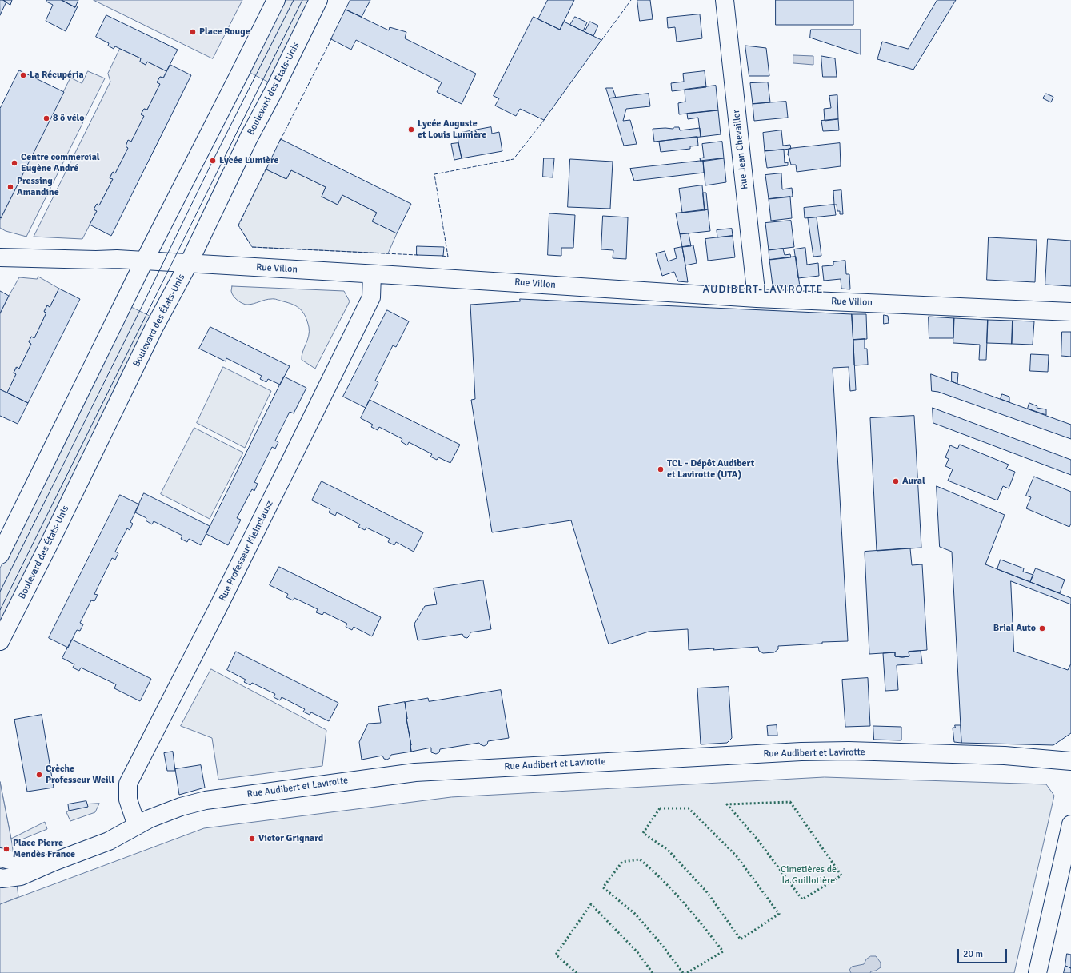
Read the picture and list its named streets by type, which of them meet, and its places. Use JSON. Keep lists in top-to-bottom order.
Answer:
{
  "streets": {
    "street": [
      "Boulevard des États-Unis",
      "Rue Jean Chevailler",
      "Rue Villon",
      "Rue Professeur Kleinclausz",
      "Rue Audibert et Lavirotte"
    ]
  },
  "crossings": [
    ["Boulevard des États-Unis", "Rue Villon"],
    ["Rue Jean Chevailler", "Rue Villon"],
    ["Rue Villon", "Rue Professeur Kleinclausz"],
    ["Rue Professeur Kleinclausz", "Rue Audibert et Lavirotte"]
  ],
  "districts": ["AUDIBERT-LAVIROTTE"],
  "parks": ["Cimetières de la Guillotière"],
  "places": [
    "Place Rouge",
    "La Récupéria",
    "8 ô vélo",
    "Lycée Auguste et Louis Lumière",
    "Lycée Lumière",
    "Centre commercial Eugène André",
    "Pressing Amandine",
    "TCL - Dépôt Audibert et Lavirotte (UTA)",
    "Aural",
    "Brial Auto",
    "Crèche Professeur Weill",
    "Victor Grignard",
    "Place Pierre Mendès France"
  ],
  "scale_bar": "20 m"
}
